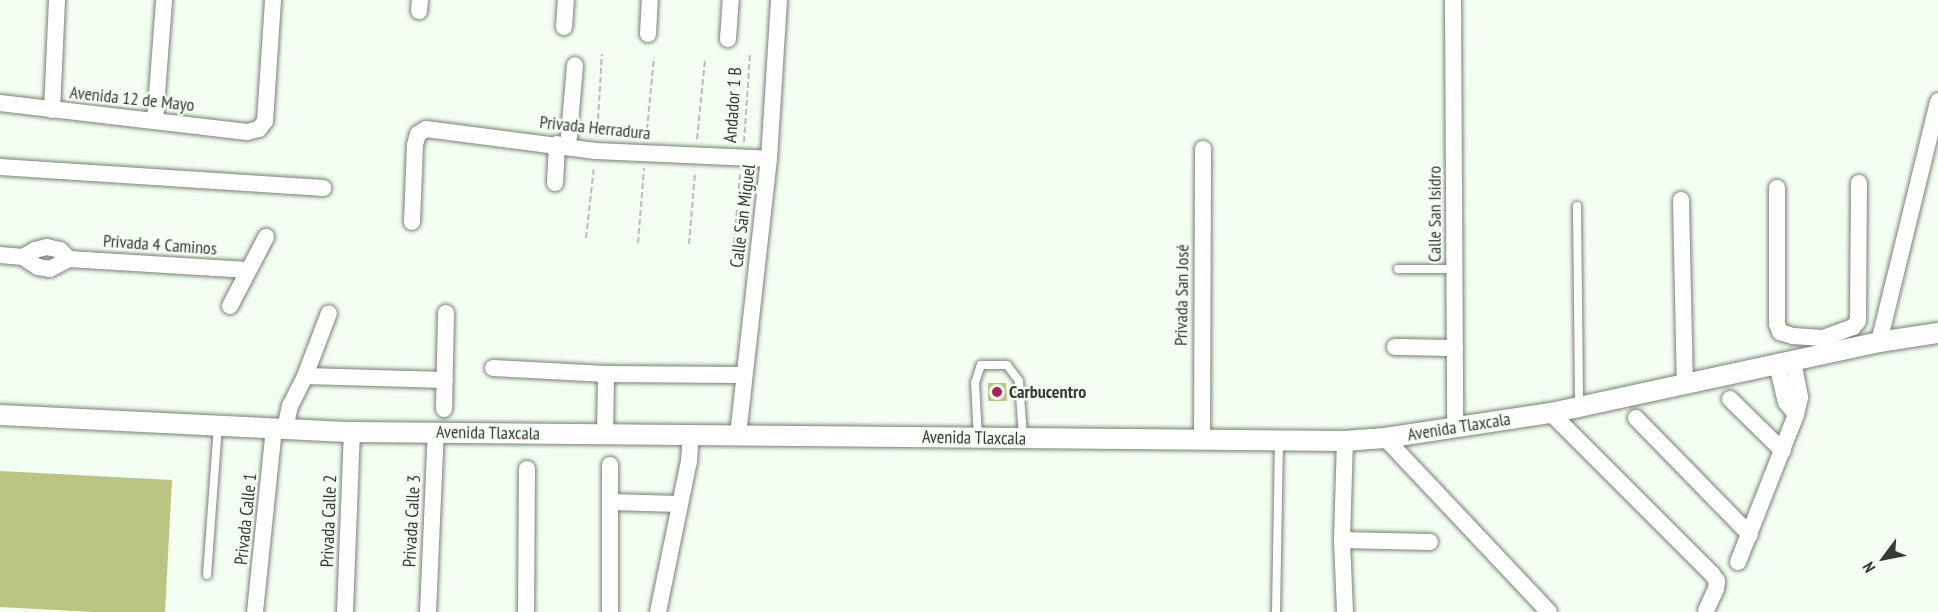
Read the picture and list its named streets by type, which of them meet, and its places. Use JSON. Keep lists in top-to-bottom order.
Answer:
{
  "streets": {
    "street": [
      "Avenida 12 de Mayo",
      "Privada Herradura",
      "Calle San Isidro",
      "Calle San Miguel",
      "Privada 4 Caminos",
      "Privada San José",
      "Avenida Tlaxcala",
      "Privada Calle 1",
      "Privada Calle 2",
      "Privada Calle 3"
    ],
    "path": ["Andador 1 B"]
  },
  "crossings": [
    ["Andador 1 B", "Privada Herradura"],
    ["Privada Herradura", "Calle San Miguel"],
    ["Calle San Isidro", "Avenida Tlaxcala"],
    ["Calle San Miguel", "Avenida Tlaxcala"],
    ["Privada San José", "Avenida Tlaxcala"],
    ["Avenida Tlaxcala", "Privada Calle 1"],
    ["Avenida Tlaxcala", "Privada Calle 2"],
    ["Avenida Tlaxcala", "Privada Calle 3"]
  ],
  "places": ["Carbucentro"],
  "north": "bottom left"
}
